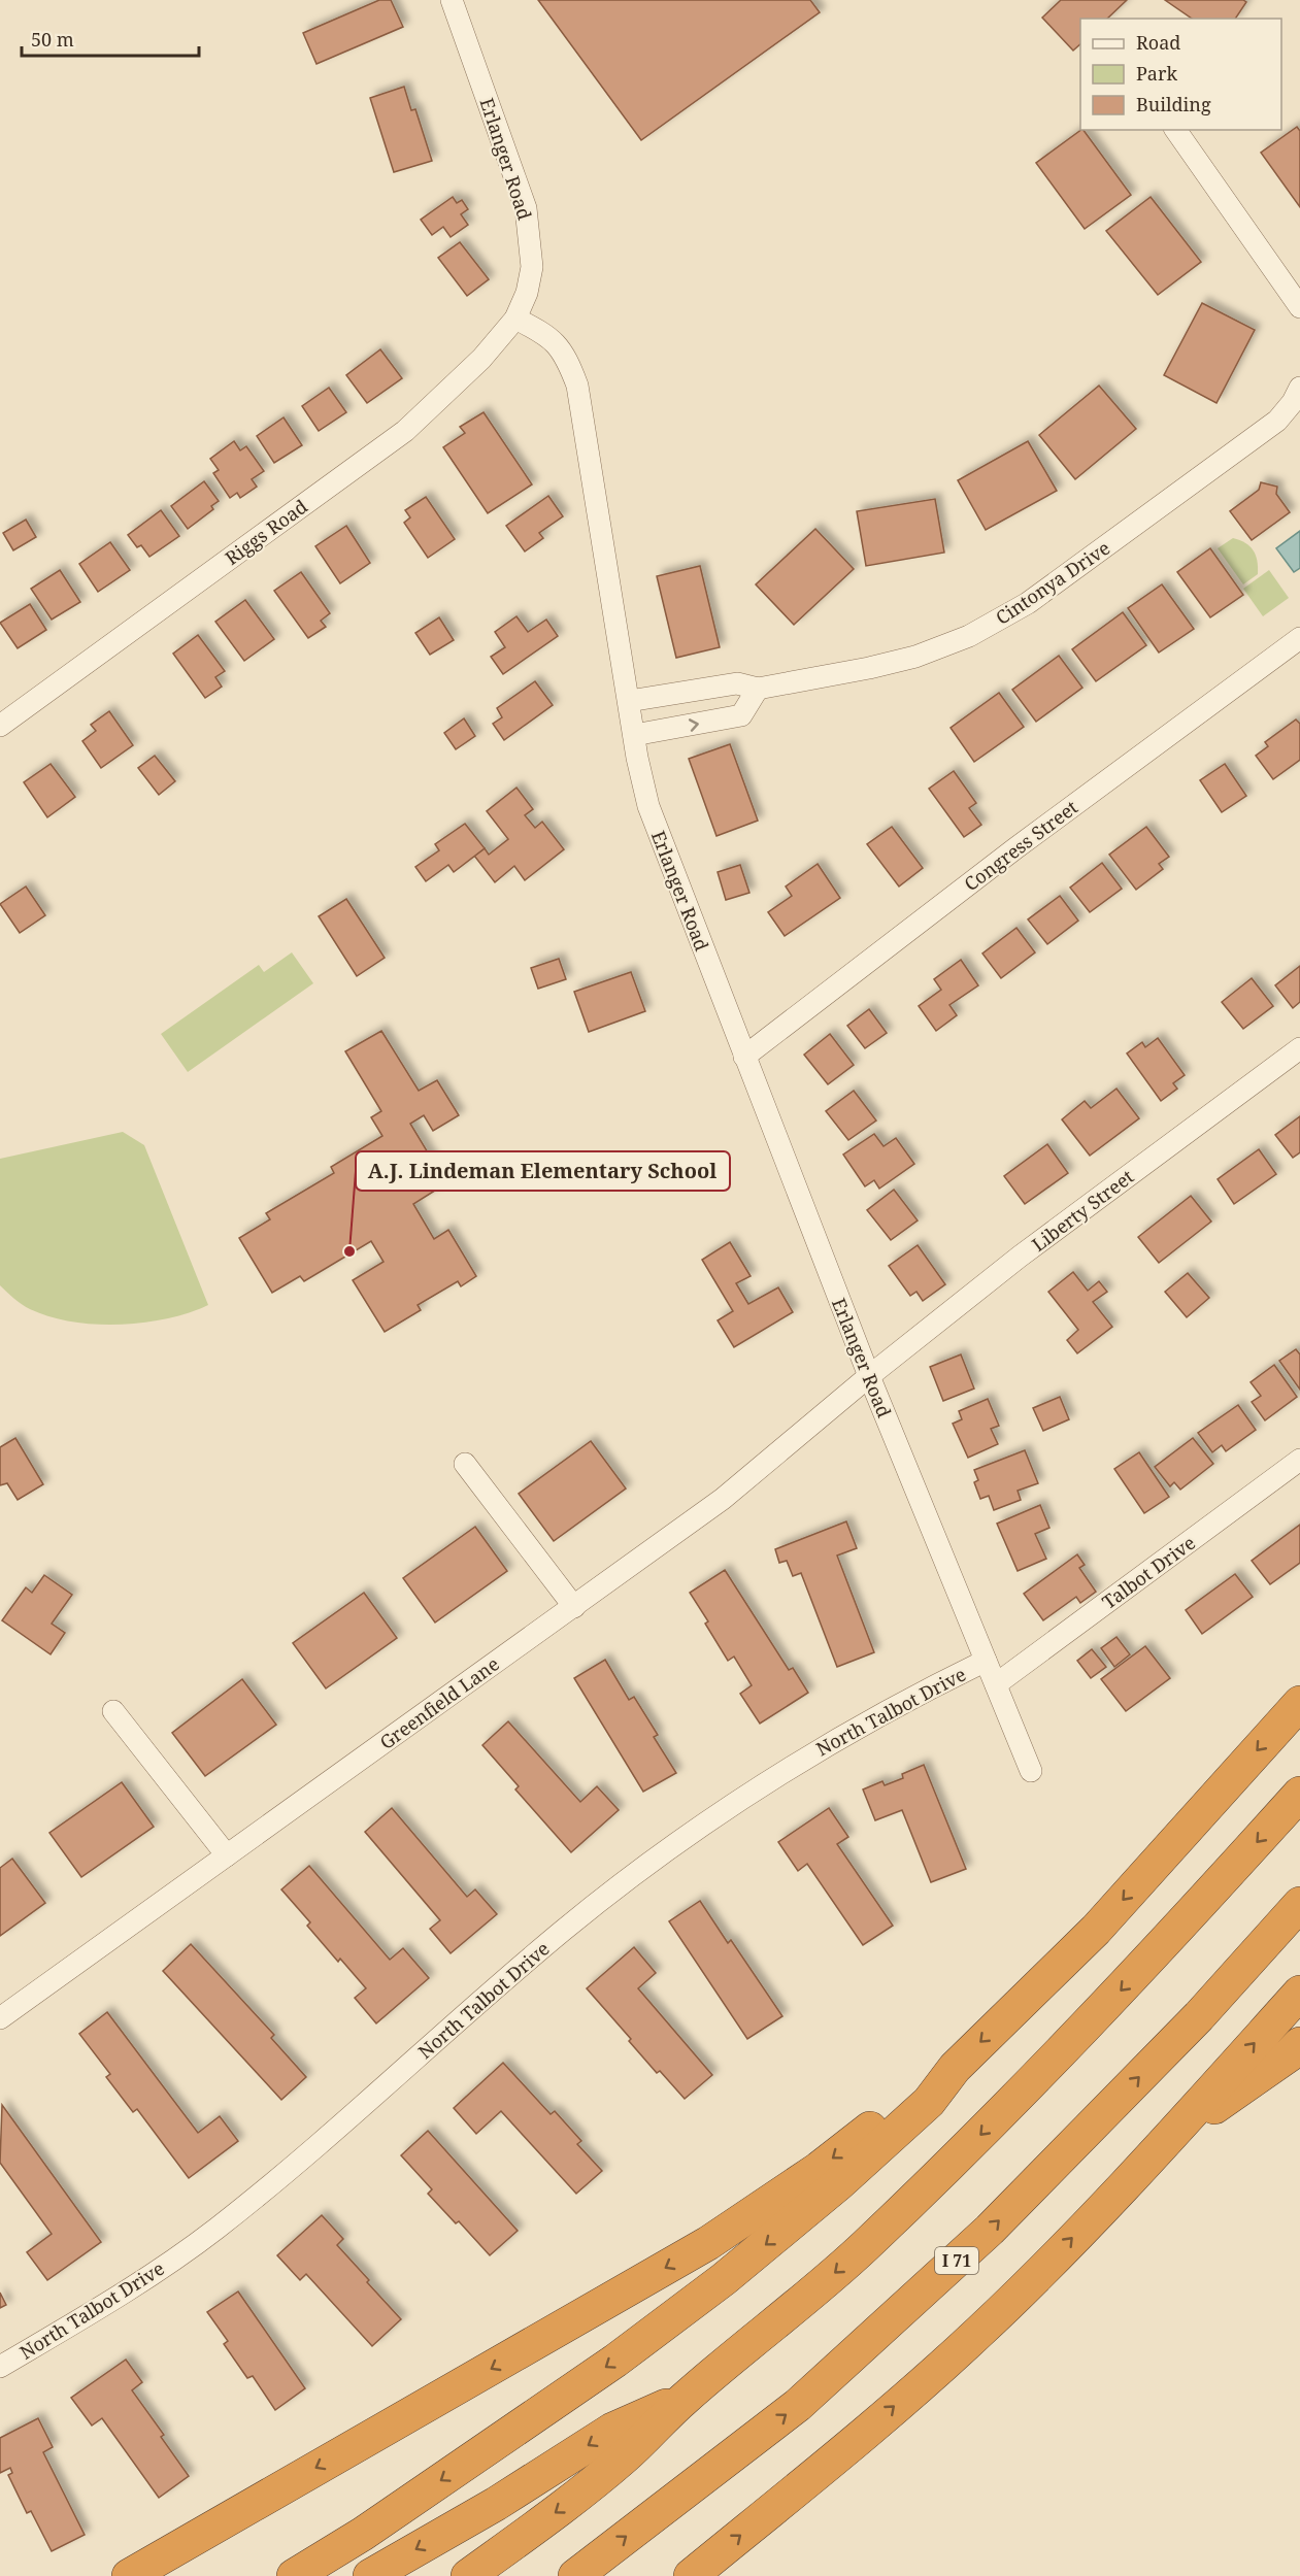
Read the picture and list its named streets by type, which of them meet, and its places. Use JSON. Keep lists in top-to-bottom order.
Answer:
{
  "streets": {
    "highway": ["I 71"],
    "street": [
      "Erlanger Road",
      "Riggs Road",
      "Cintonya Drive",
      "Congress Street",
      "Liberty Street",
      "Talbot Drive",
      "Greenfield Lane",
      "North Talbot Drive"
    ]
  },
  "crossings": [
    ["Erlanger Road", "Riggs Road"],
    ["Erlanger Road", "Cintonya Drive"],
    ["Erlanger Road", "Congress Street"],
    ["Erlanger Road", "Liberty Street"],
    ["Erlanger Road", "Talbot Drive"],
    ["Erlanger Road", "Greenfield Lane"],
    ["Erlanger Road", "North Talbot Drive"],
    ["Liberty Street", "Greenfield Lane"]
  ],
  "places": ["A.J. Lindeman Elementary School"],
  "legend": ["Road", "Park", "Building"],
  "scale_bar": "50 m"
}
